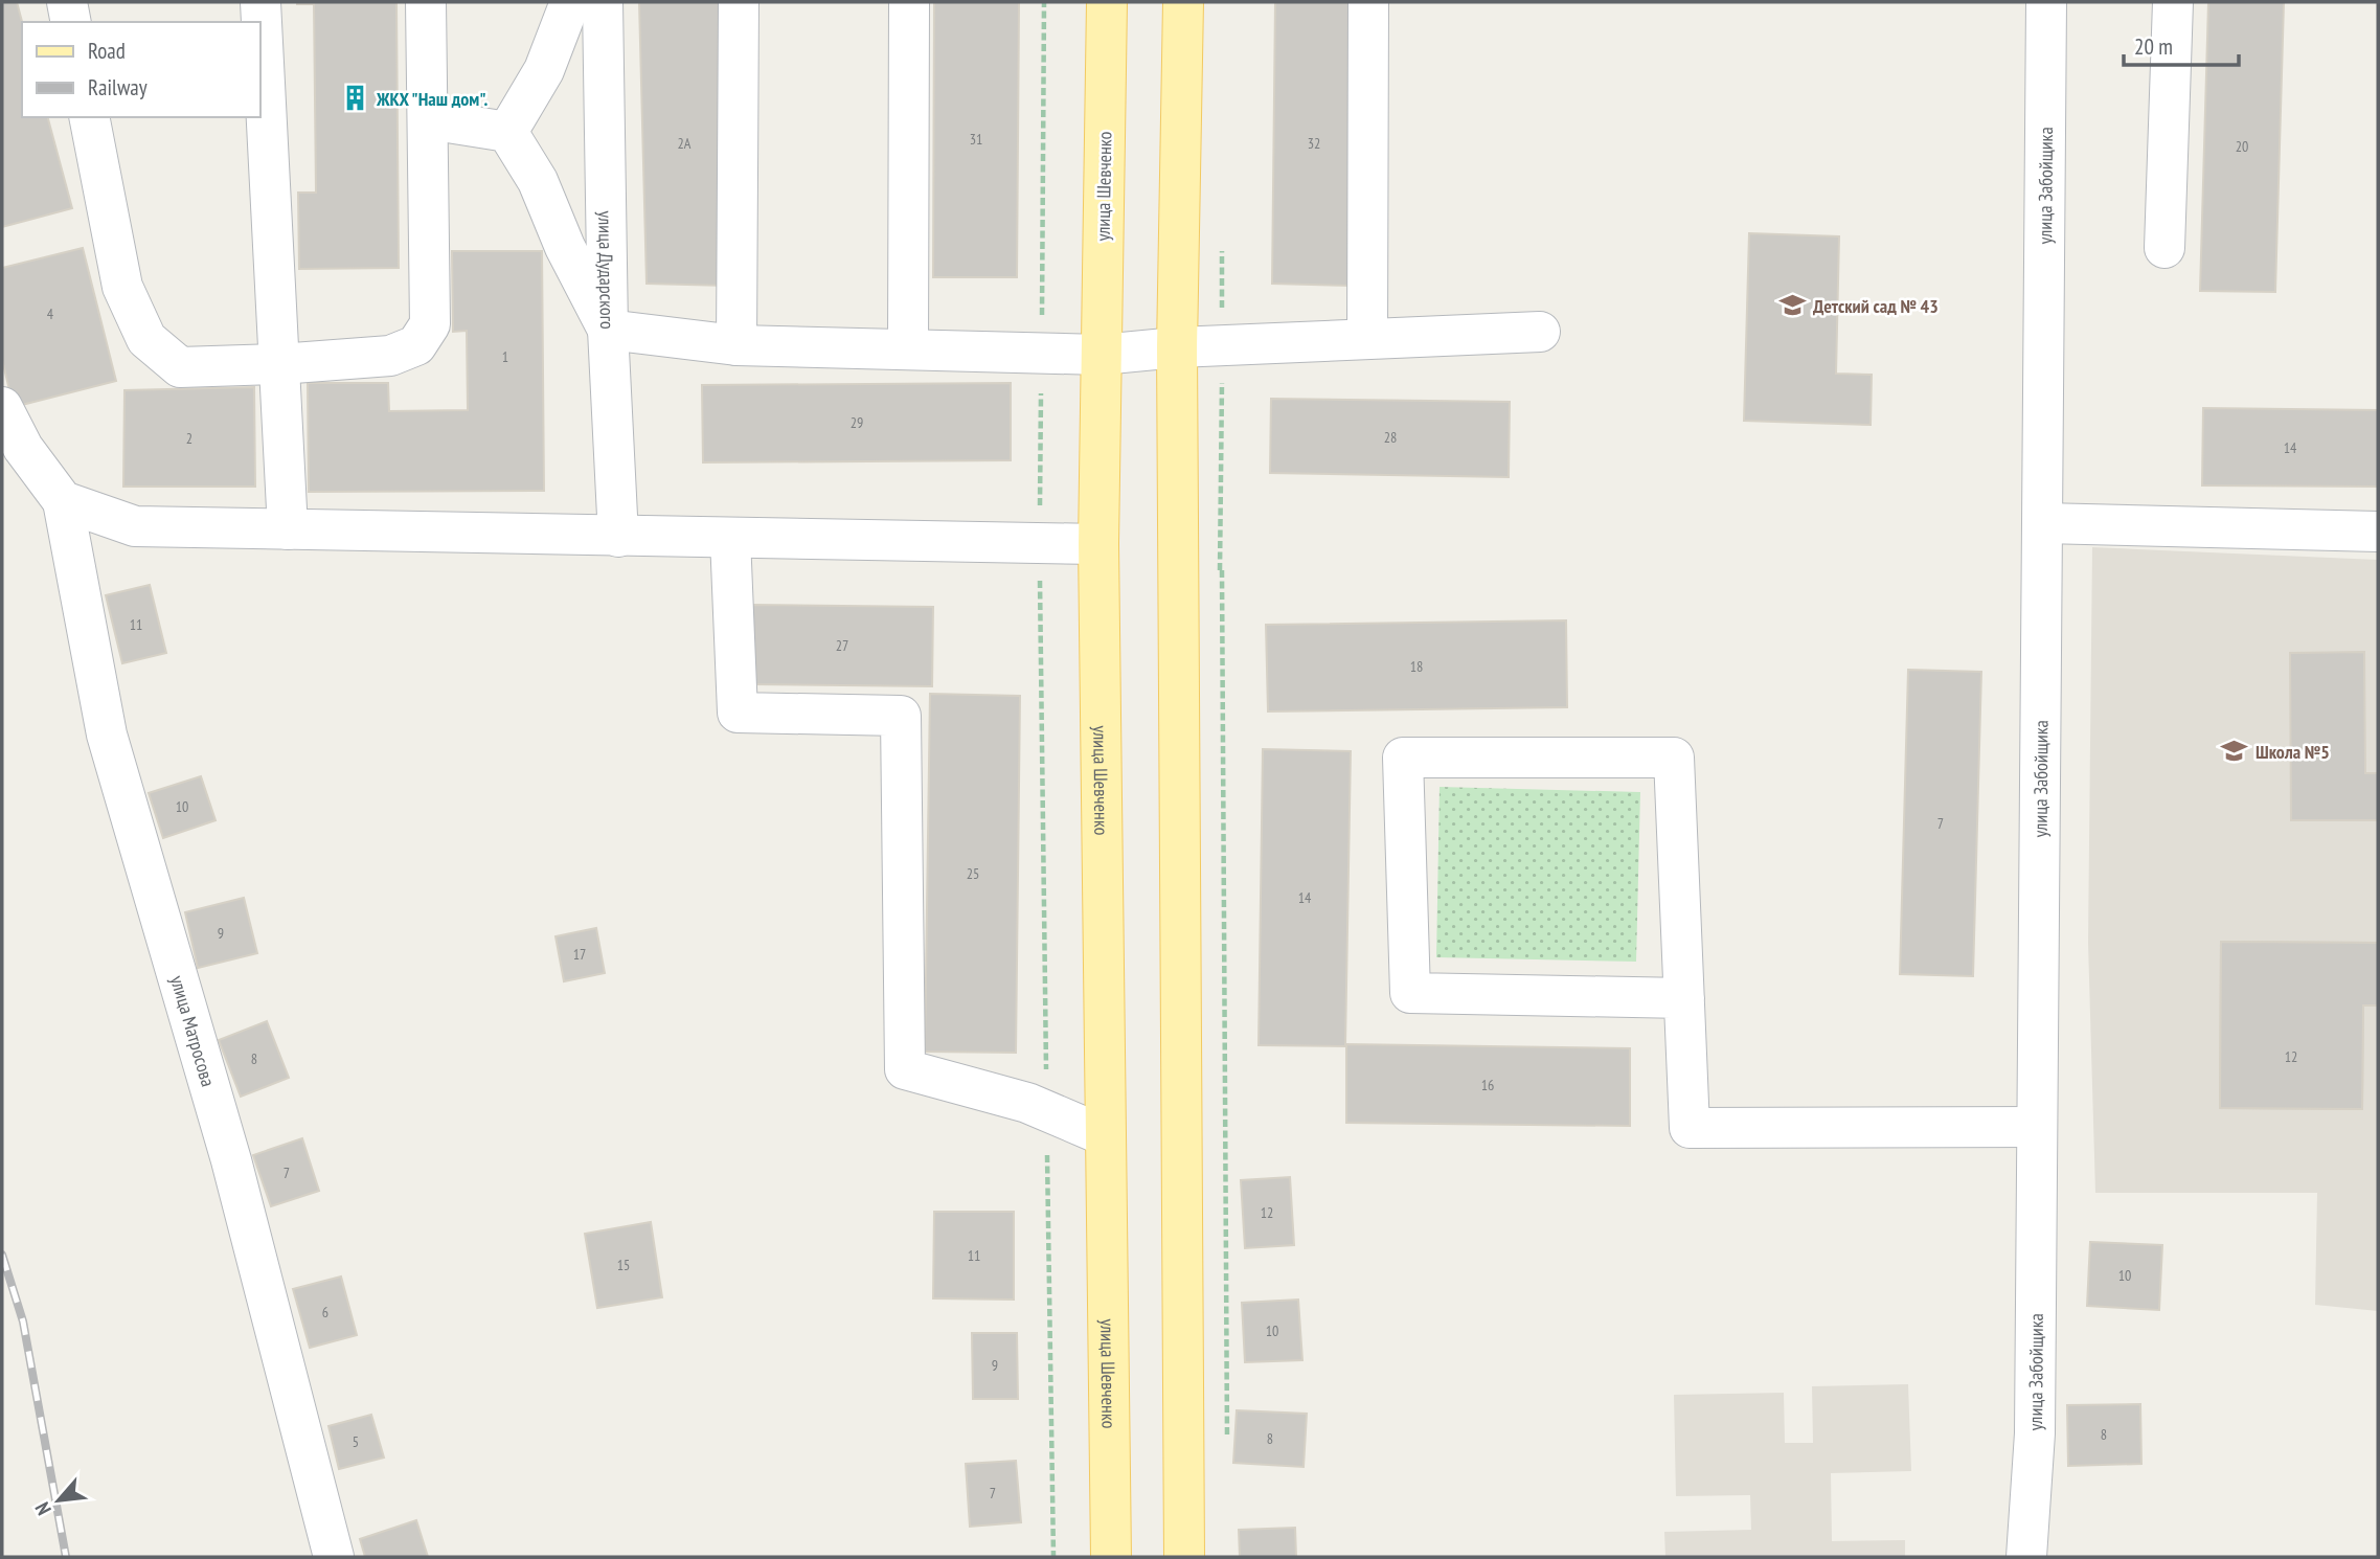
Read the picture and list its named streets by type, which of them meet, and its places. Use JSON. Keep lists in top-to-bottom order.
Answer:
{
  "streets": {
    "main road": ["улица Шевченко"],
    "street": ["улица Забойщика", "улица Дударского", "улица Матросова"]
  },
  "places": {
    "building": ["ЖКХ \"Наш дом\"."],
    "school or university": ["Детский сад № 43", "Школа №5"]
  },
  "house_numbers": [
    "31",
    "2А",
    "32",
    "20",
    "4",
    "1",
    "29",
    "28",
    "2",
    "14",
    "11",
    "27",
    "18",
    "10",
    "7",
    "25",
    "14",
    "9",
    "17",
    "12",
    "8",
    "16",
    "7",
    "12",
    "11",
    "15",
    "10",
    "6",
    "10",
    "9",
    "8",
    "8",
    "5",
    "7"
  ],
  "legend": ["Road", "Railway"],
  "scale_bar": "20 m",
  "north": "bottom left"
}
